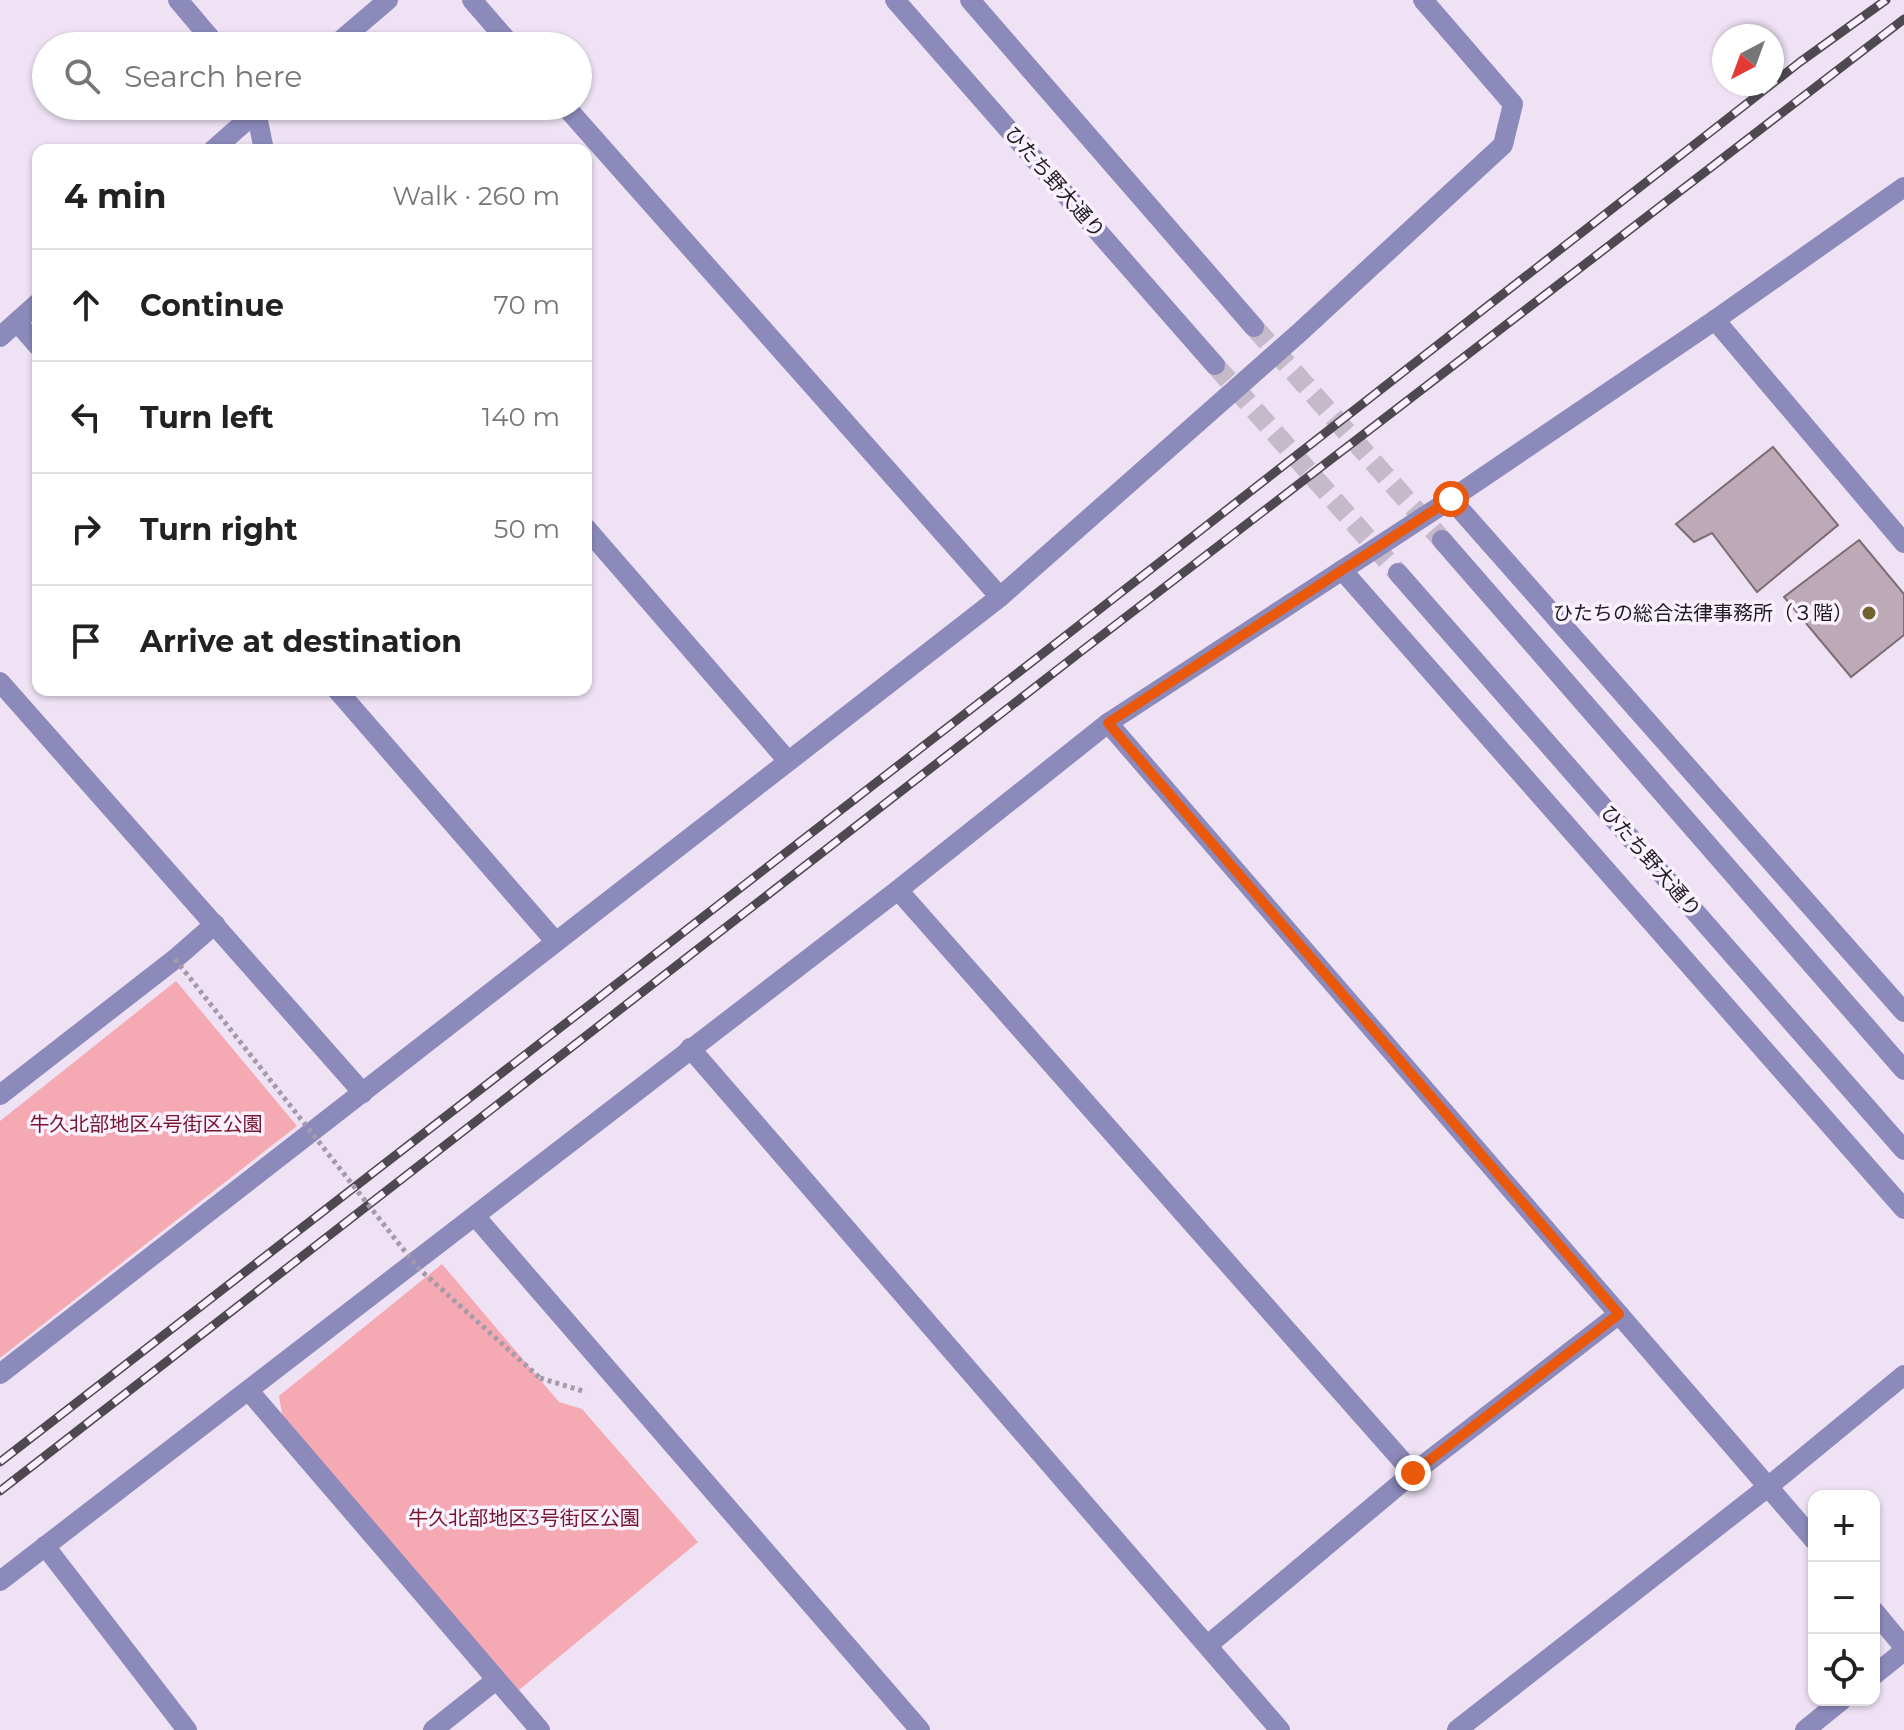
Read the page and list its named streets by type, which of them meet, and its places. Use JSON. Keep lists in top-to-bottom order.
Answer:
{
  "streets": {
    "street": ["ひたち野大通り"]
  },
  "parks": ["牛久北部地区4号街区公園", "牛久北部地区3号街区公園"],
  "places": ["ひたちの総合法律事務所（３階）"],
  "north": "bottom left",
  "page": {
    "search": "Search here",
    "heading": ["4 min", "Walk · 260 m"],
    "list": [
      ["Continue", "70 m"],
      ["Turn left", "140 m"],
      ["Turn right", "50 m"],
      "Arrive at destination"
    ],
    "map_buttons": ["+", "−"]
  }
}
